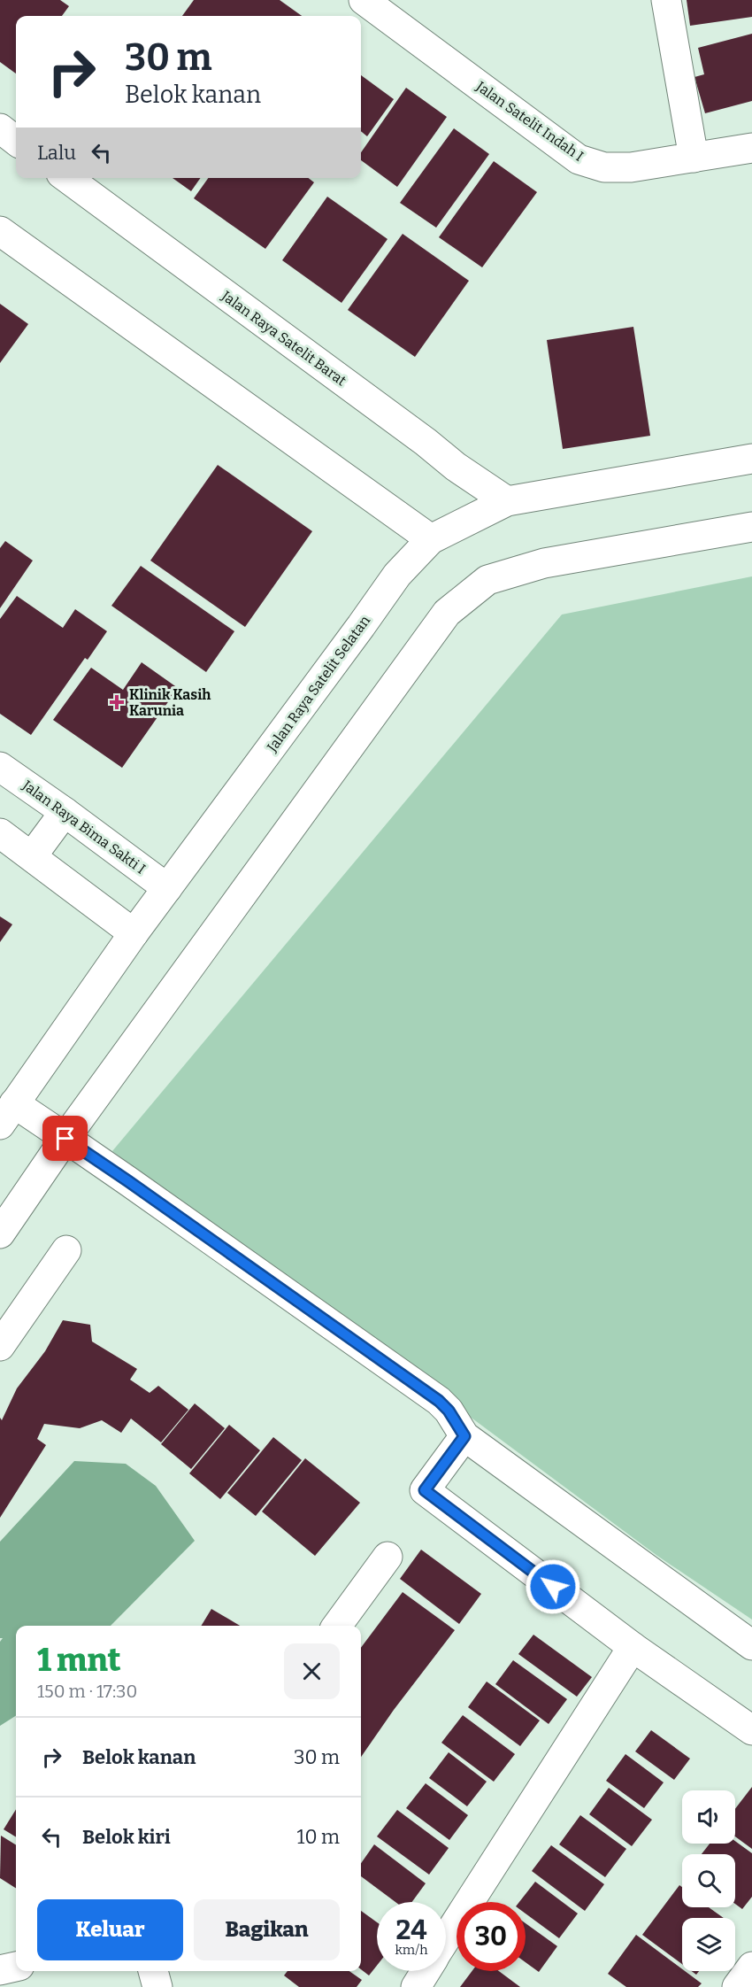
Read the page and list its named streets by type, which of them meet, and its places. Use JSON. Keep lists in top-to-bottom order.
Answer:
{
  "streets": {
    "street": [
      "Jalan Satelit Indah I",
      "Jalan Raya Satelit Barat",
      "Jalan Raya Satelit Selatan",
      "Jalan Raya Bima Sakti I"
    ]
  },
  "crossings": [
    ["Jalan Raya Satelit Barat", "Jalan Raya Satelit Selatan"],
    ["Jalan Raya Satelit Selatan", "Jalan Raya Bima Sakti I"]
  ],
  "places": {
    "health": ["Klinik Kasih Karunia"]
  },
  "page": {
    "turn": ["30 m", "Belok kanan"],
    "then": "Lalu",
    "heading": ["1 mnt", "150 m · 17:30"],
    "list": [
      {
        "name": "Belok kanan",
        "value": "30 m"
      },
      {
        "name": "Belok kiri",
        "value": "10 m"
      }
    ],
    "buttons": ["Keluar", "Bagikan"],
    "speed": "24 km/h",
    "limit": "30"
  }
}
